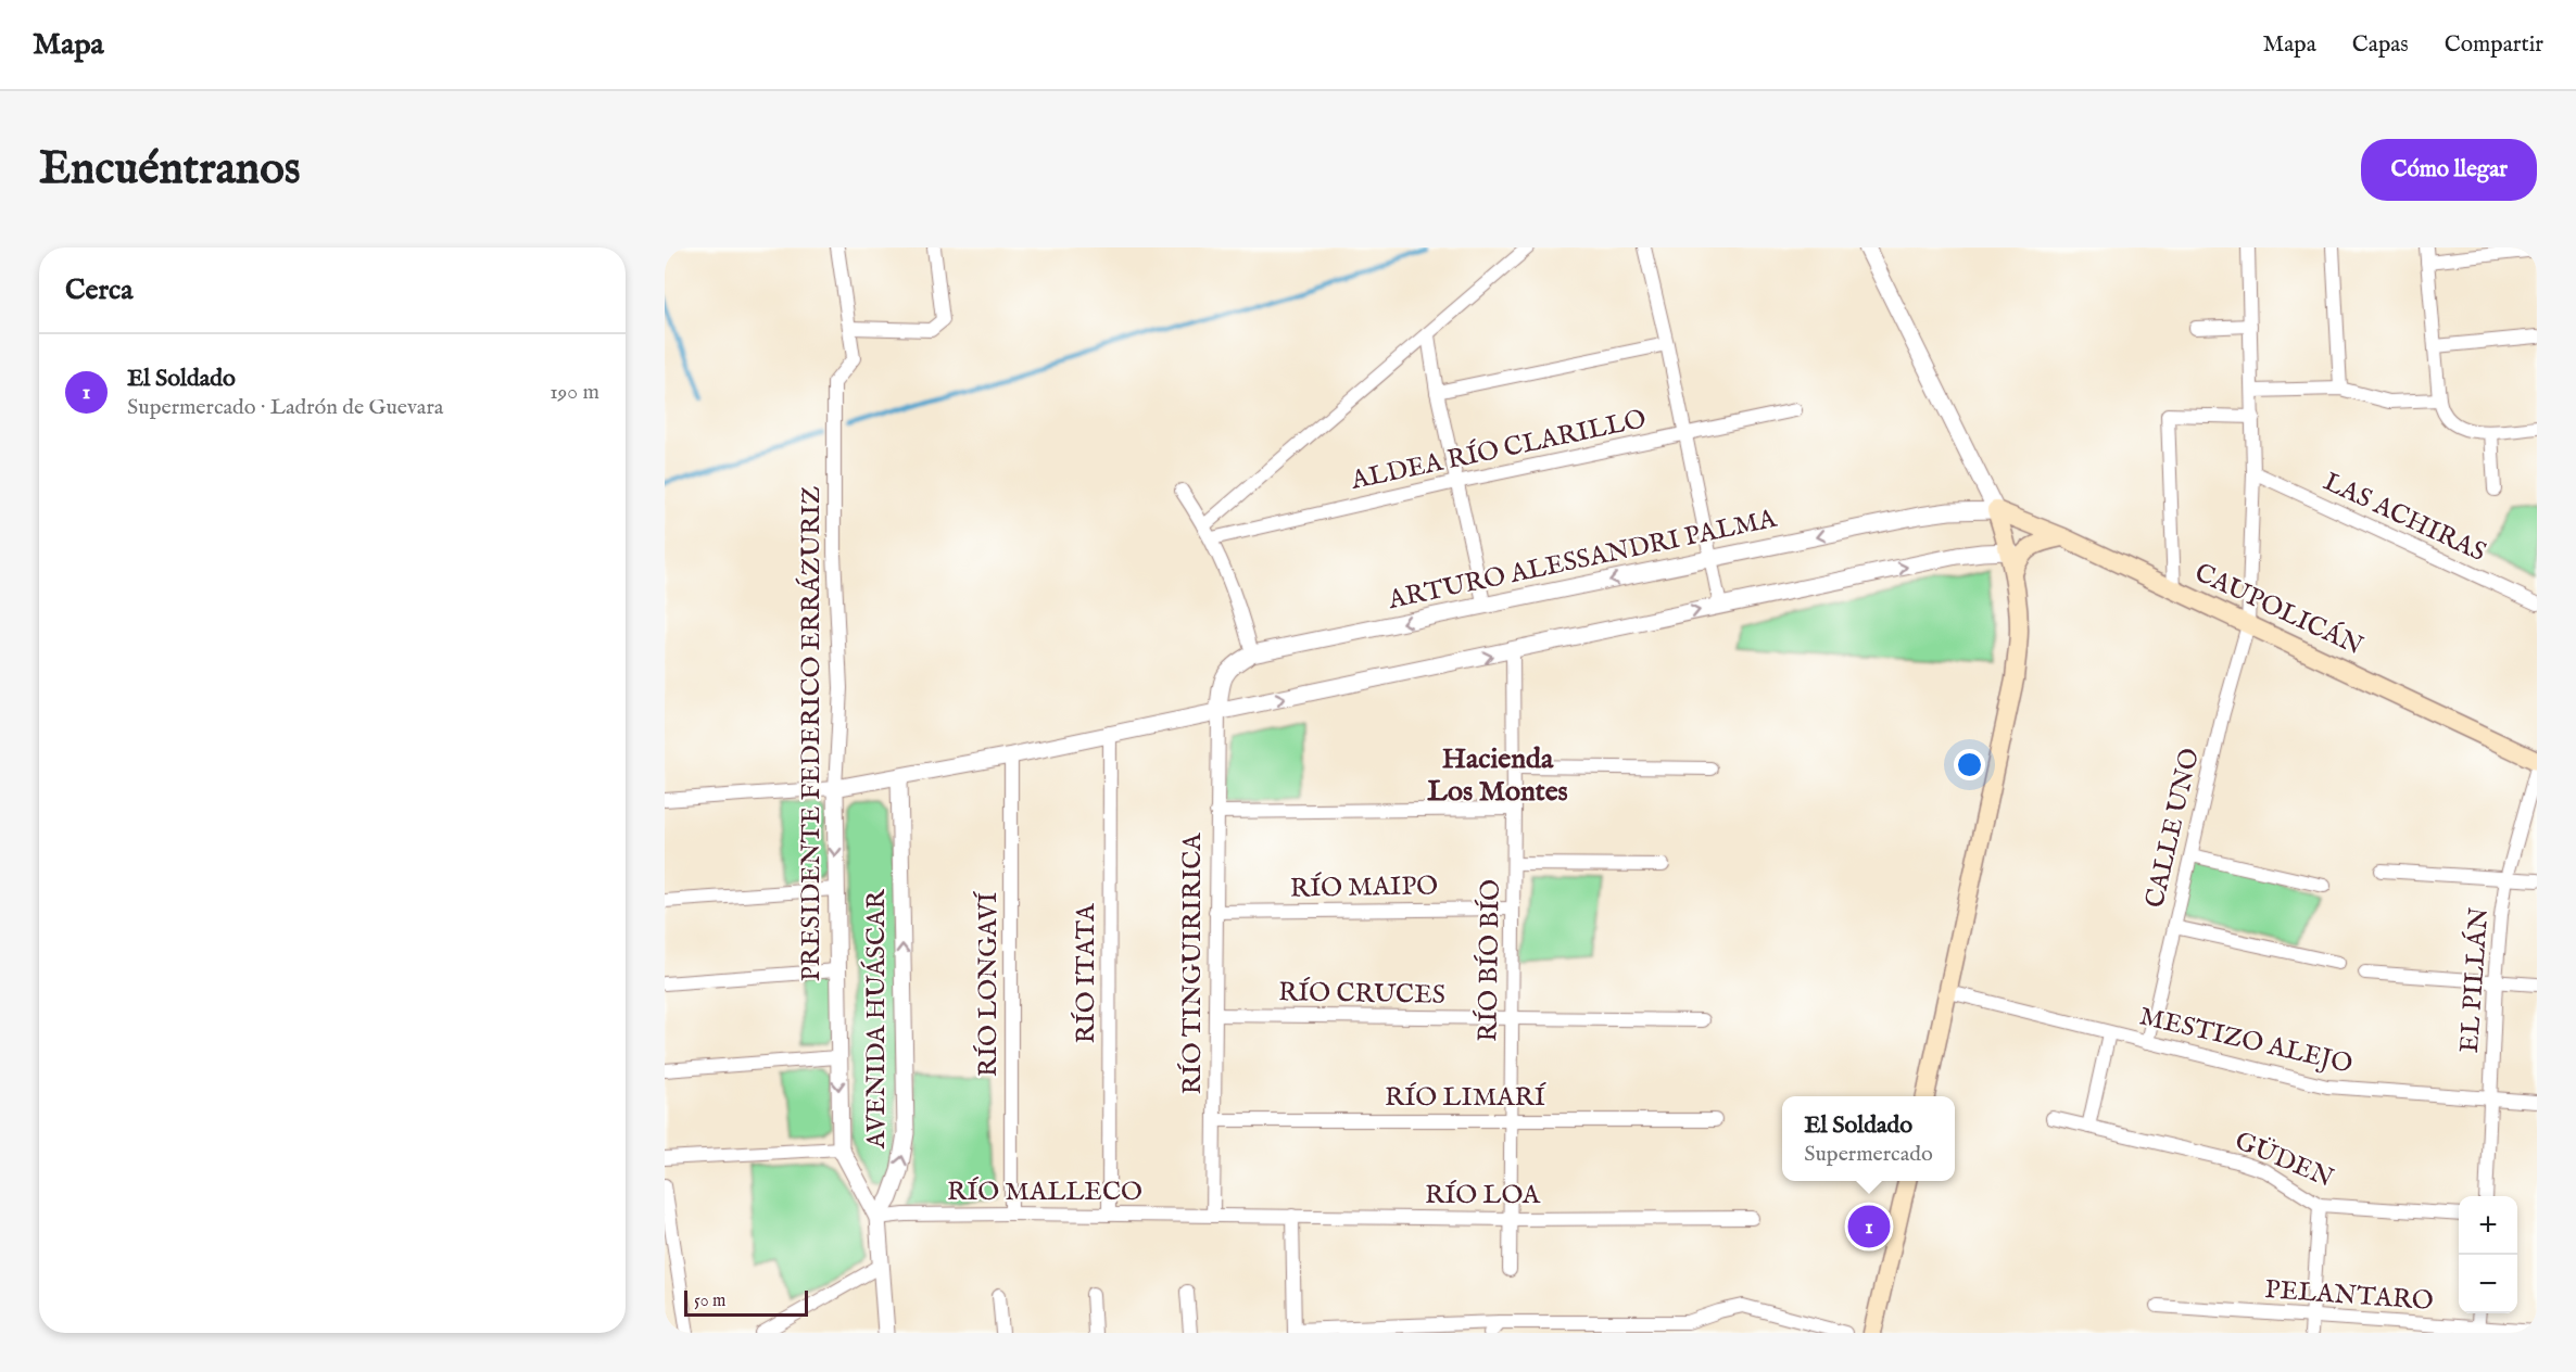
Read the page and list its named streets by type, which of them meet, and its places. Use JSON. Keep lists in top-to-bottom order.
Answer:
{
  "streets": {
    "main road": ["CAUPOLICÁN"],
    "street": [
      "ALDEA RÍO CLARILLO",
      "LAS ACHIRAS",
      "ARTURO ALESSANDRI PALMA",
      "PRESIDENTE FEDERICO ERRÁZURIZ",
      "CALLE UNO",
      "RÍO MAIPO",
      "RÍO BÍO BÍO",
      "RÍO TINGUIRIRICA",
      "RÍO ITATA",
      "EL PILLÁN",
      "RÍO LONGAVÍ",
      "RÍO CRUCES",
      "AVENIDA HUÁSCAR",
      "MESTIZO ALEJO",
      "RÍO LIMARÍ",
      "GÜDEN",
      "RÍO MALLECO",
      "RÍO LOA",
      "PELANTARO"
    ]
  },
  "crossings": [
    ["LAS ACHIRAS", "CALLE UNO"],
    ["ARTURO ALESSANDRI PALMA", "CAUPOLICÁN"],
    ["ARTURO ALESSANDRI PALMA", "RÍO TINGUIRIRICA"],
    ["CAUPOLICÁN", "CALLE UNO"],
    ["PRESIDENTE FEDERICO ERRÁZURIZ", "AVENIDA HUÁSCAR"],
    ["PRESIDENTE FEDERICO ERRÁZURIZ", "RÍO MALLECO"],
    ["CALLE UNO", "MESTIZO ALEJO"],
    ["RÍO MAIPO", "RÍO BÍO BÍO"],
    ["RÍO MAIPO", "RÍO TINGUIRIRICA"],
    ["RÍO BÍO BÍO", "RÍO CRUCES"],
    ["RÍO BÍO BÍO", "RÍO LIMARÍ"],
    ["RÍO BÍO BÍO", "RÍO LOA"],
    ["RÍO TINGUIRIRICA", "RÍO CRUCES"],
    ["RÍO TINGUIRIRICA", "RÍO LIMARÍ"],
    ["RÍO TINGUIRIRICA", "RÍO MALLECO"],
    ["RÍO TINGUIRIRICA", "RÍO LOA"],
    ["RÍO ITATA", "RÍO MALLECO"],
    ["EL PILLÁN", "MESTIZO ALEJO"],
    ["RÍO LONGAVÍ", "RÍO MALLECO"],
    ["AVENIDA HUÁSCAR", "RÍO MALLECO"],
    ["RÍO MALLECO", "RÍO LOA"]
  ],
  "one_way": ["AVENIDA HUÁSCAR"],
  "districts": ["Hacienda Los Montes"],
  "scale_bar": "50 m",
  "page": {
    "header": "Mapa",
    "nav": ["Mapa", "Capas", "Compartir"],
    "buttons": "Cómo llegar",
    "title": "Encuéntranos",
    "heading": "Cerca",
    "list": [
      {
        "mark": "1",
        "name": "El Soldado",
        "note": "Supermercado · Ladrón de Guevara",
        "value": "190 m"
      }
    ],
    "popup": ["El Soldado", "Supermercado"],
    "map_buttons": ["+", "−"],
    "pins": "1",
    "scale": "50 m"
  }
}
